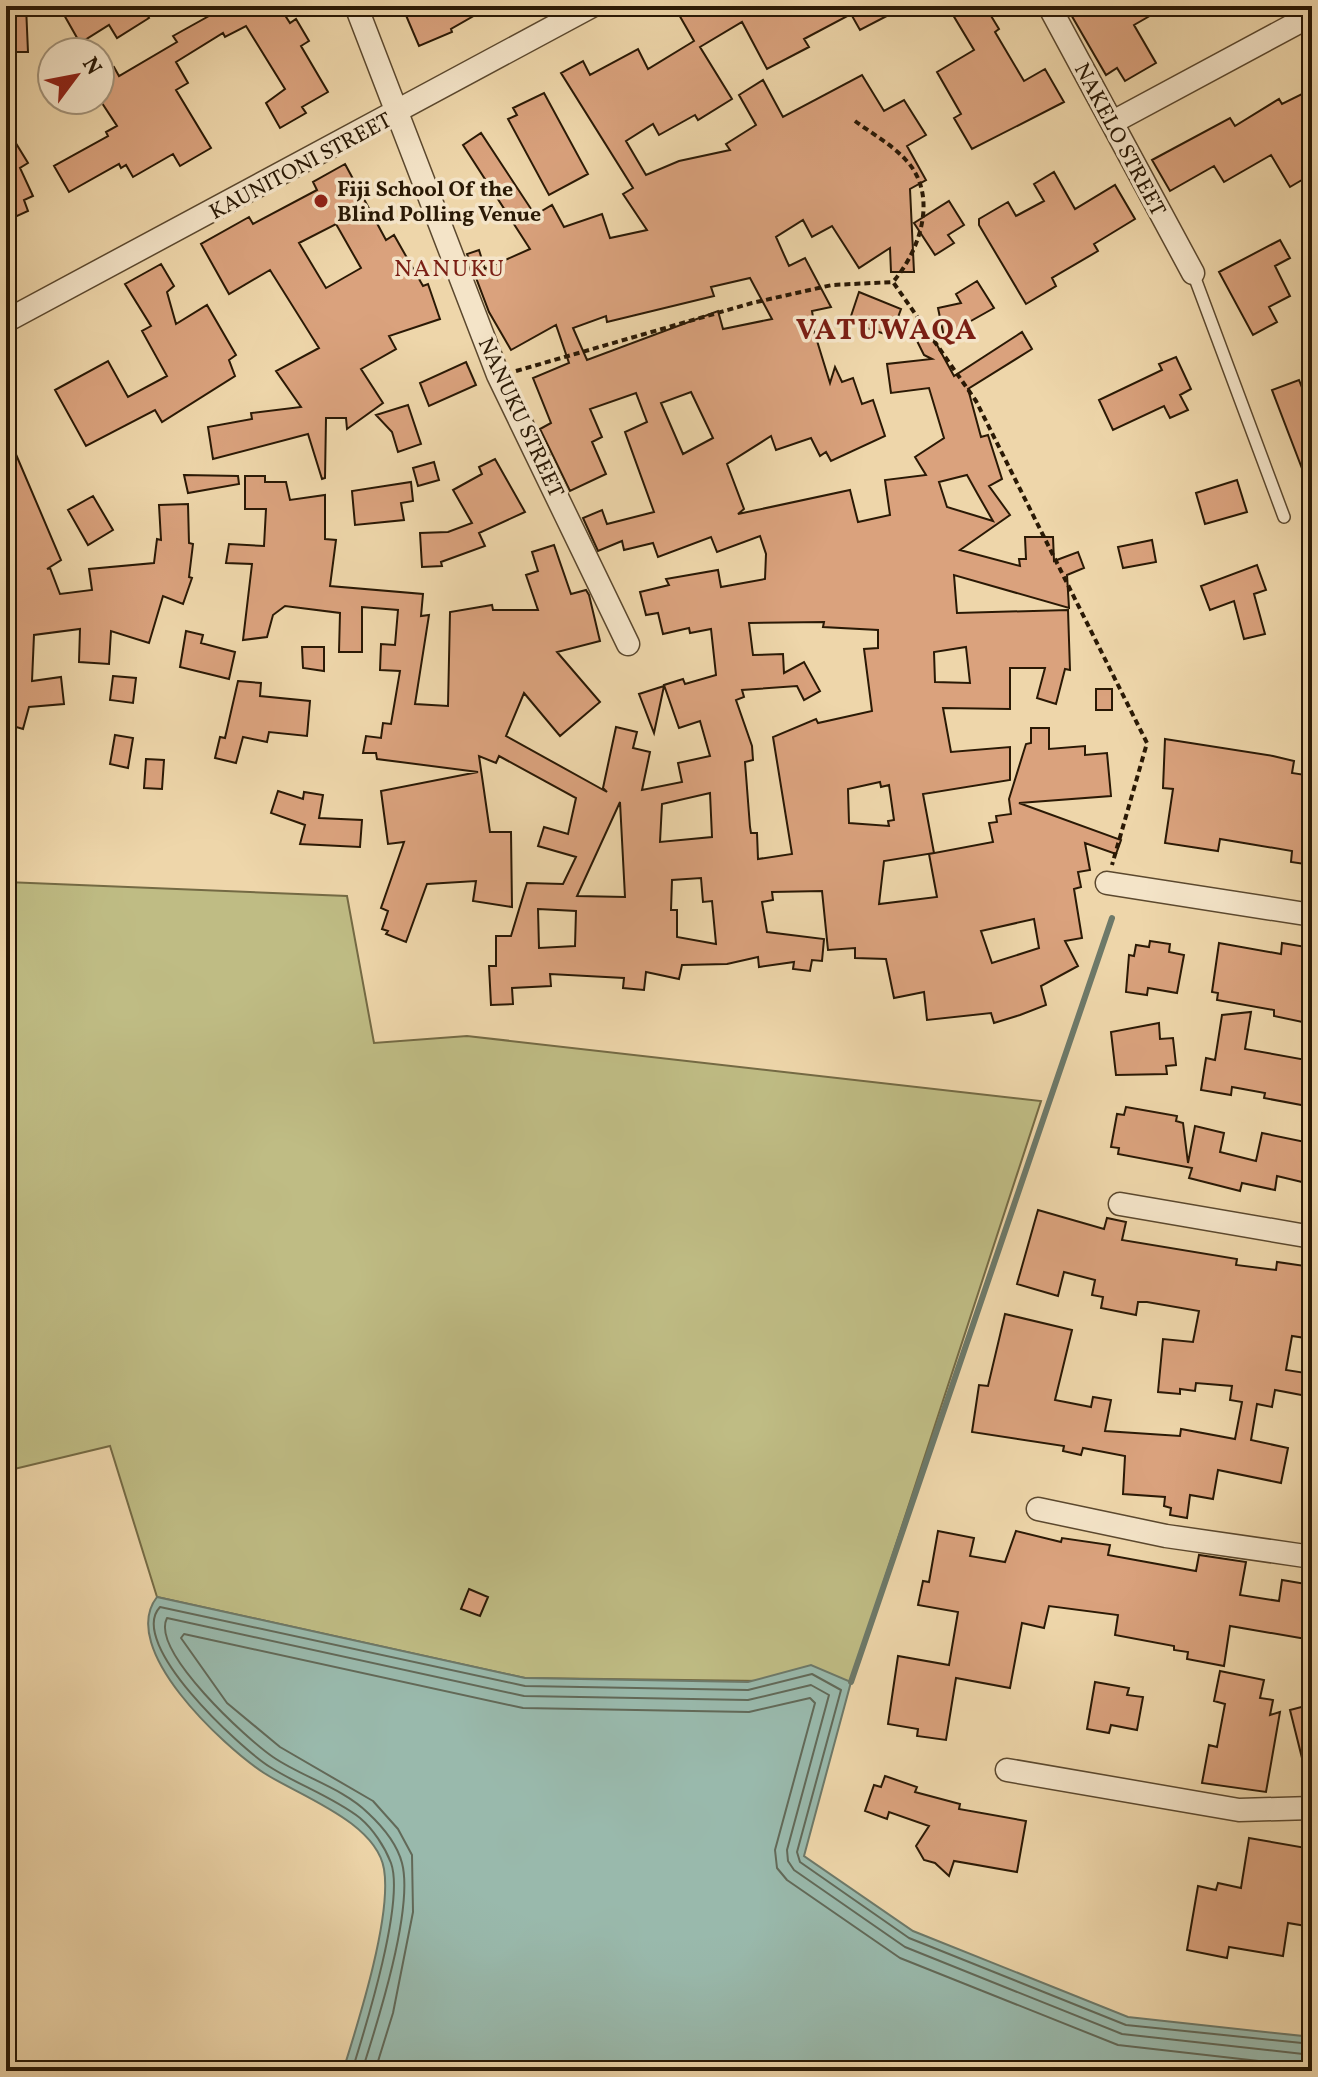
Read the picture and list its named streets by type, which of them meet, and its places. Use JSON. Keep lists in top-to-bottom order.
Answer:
{
  "streets": {
    "street": ["NAKELO STREET", "KAUNITONI STREET", "NANUKU STREET"]
  },
  "crossings": [
    ["KAUNITONI STREET", "NANUKU STREET"]
  ],
  "districts": ["NANUKU", "VATUWAQA"],
  "places": ["Fiji School Of the Blind Polling Venue"],
  "north": "top right"
}
